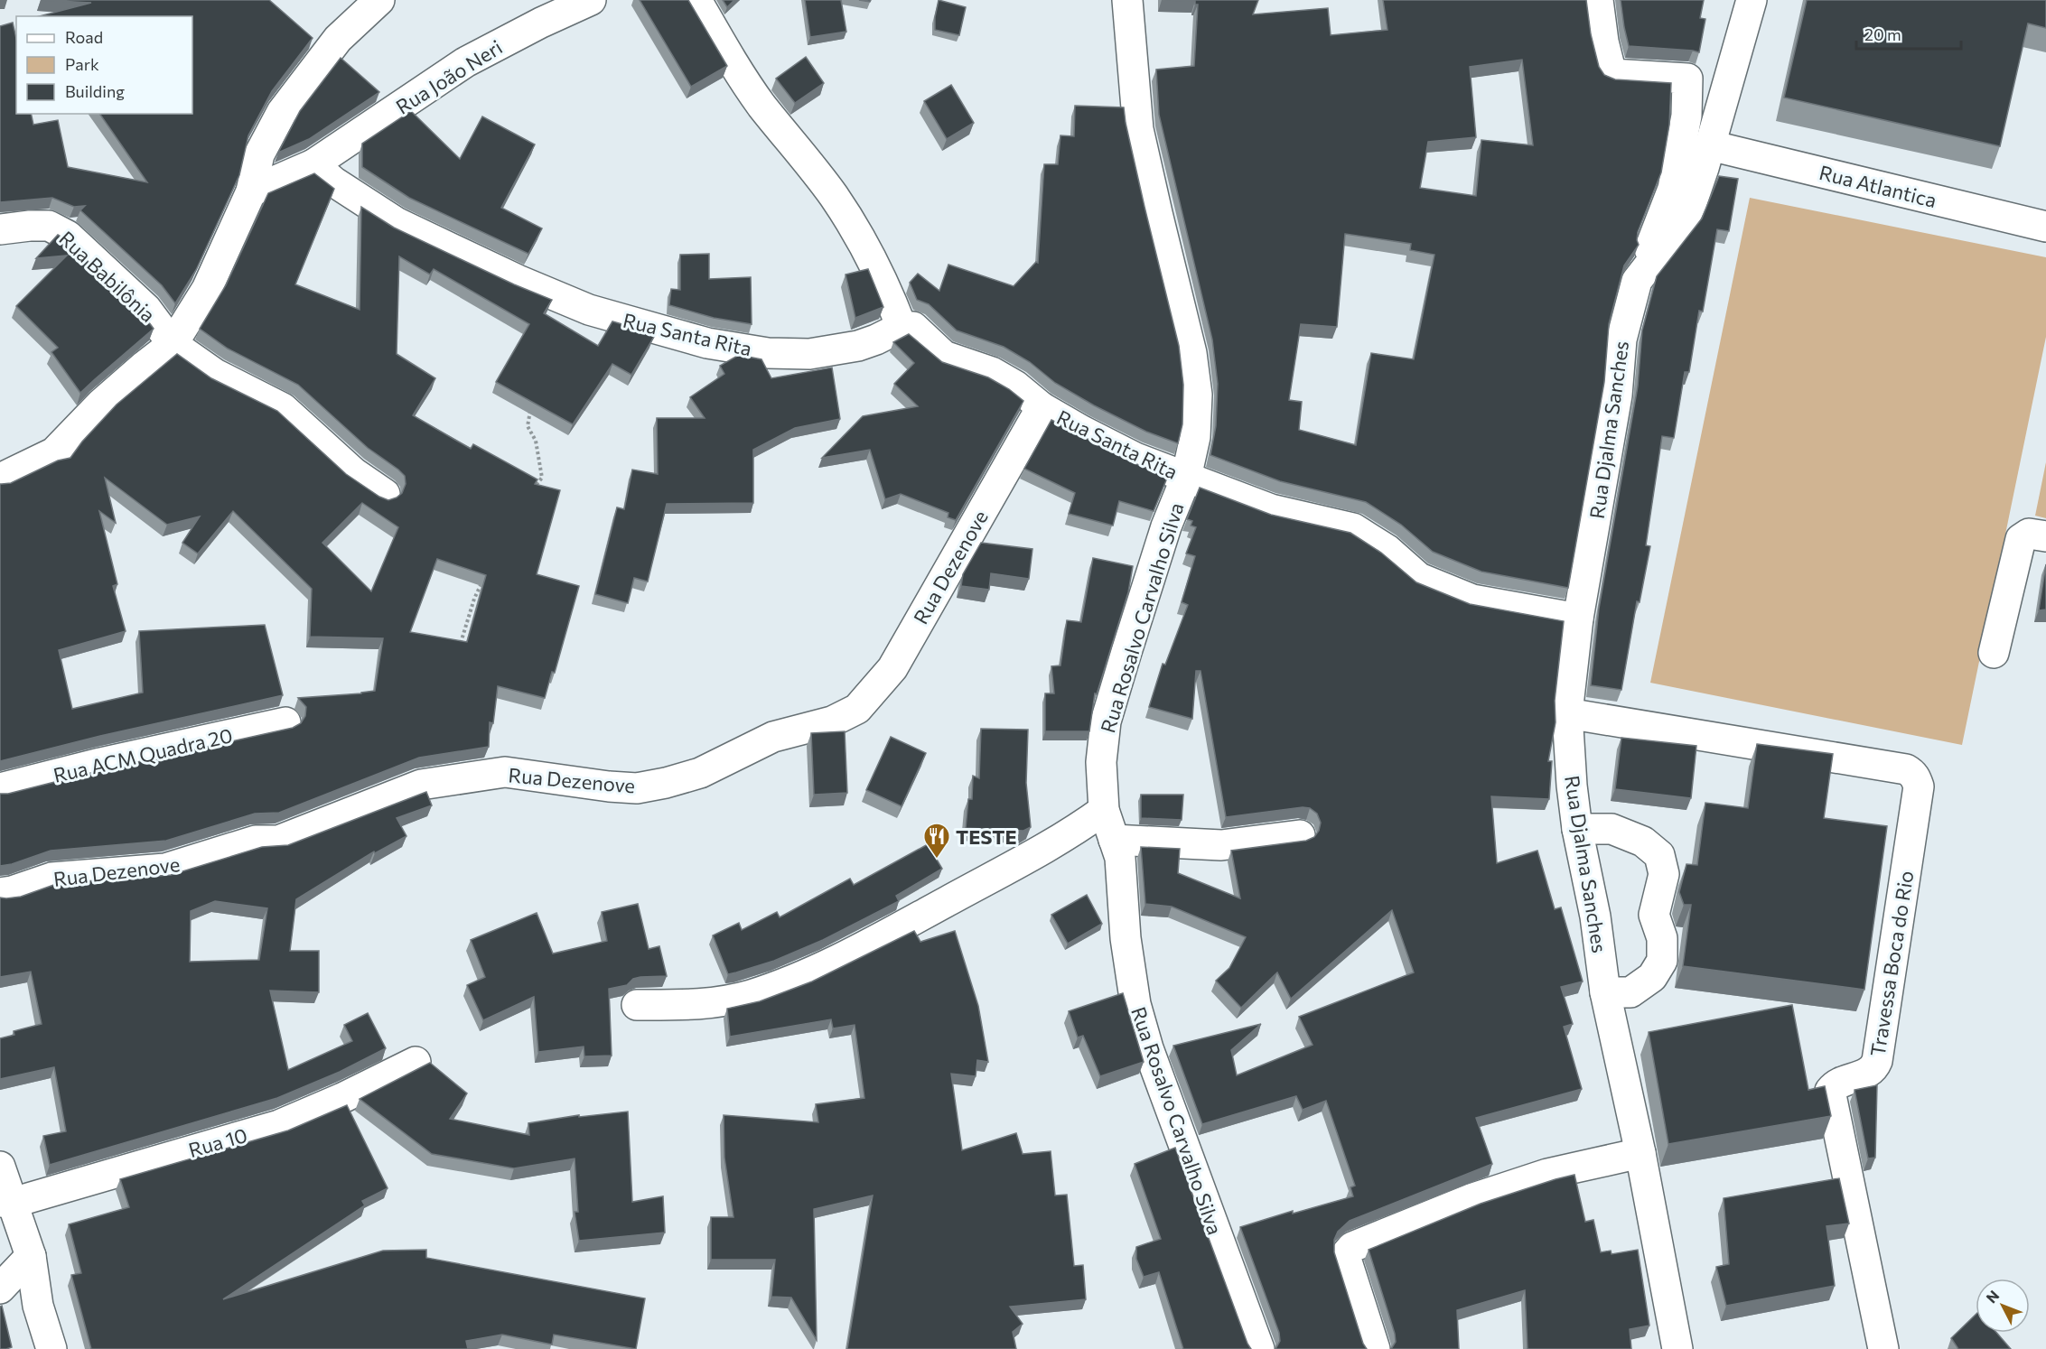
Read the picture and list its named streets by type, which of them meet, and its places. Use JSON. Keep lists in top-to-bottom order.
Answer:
{
  "streets": {
    "street": [
      "Rua João Neri",
      "Rua Atlantica",
      "Rua Babilônia",
      "Rua Santa Rita",
      "Rua Djalma Sanches",
      "Rua Dezenove",
      "Rua Rosalvo Carvalho Silva",
      "Rua ACM Quadra 20",
      "Travessa Boca do Rio",
      "Rua 10"
    ]
  },
  "crossings": [
    ["Rua João Neri", "Rua Santa Rita"],
    ["Rua Atlantica", "Rua Djalma Sanches"],
    ["Rua Santa Rita", "Rua Djalma Sanches"],
    ["Rua Santa Rita", "Rua Dezenove"],
    ["Rua Santa Rita", "Rua Rosalvo Carvalho Silva"],
    ["Rua Djalma Sanches", "Travessa Boca do Rio"]
  ],
  "places": {
    "restaurant": ["TESTE"]
  },
  "legend": ["Road", "Park", "Building"],
  "scale_bar": "20 m",
  "north": "top left"
}
